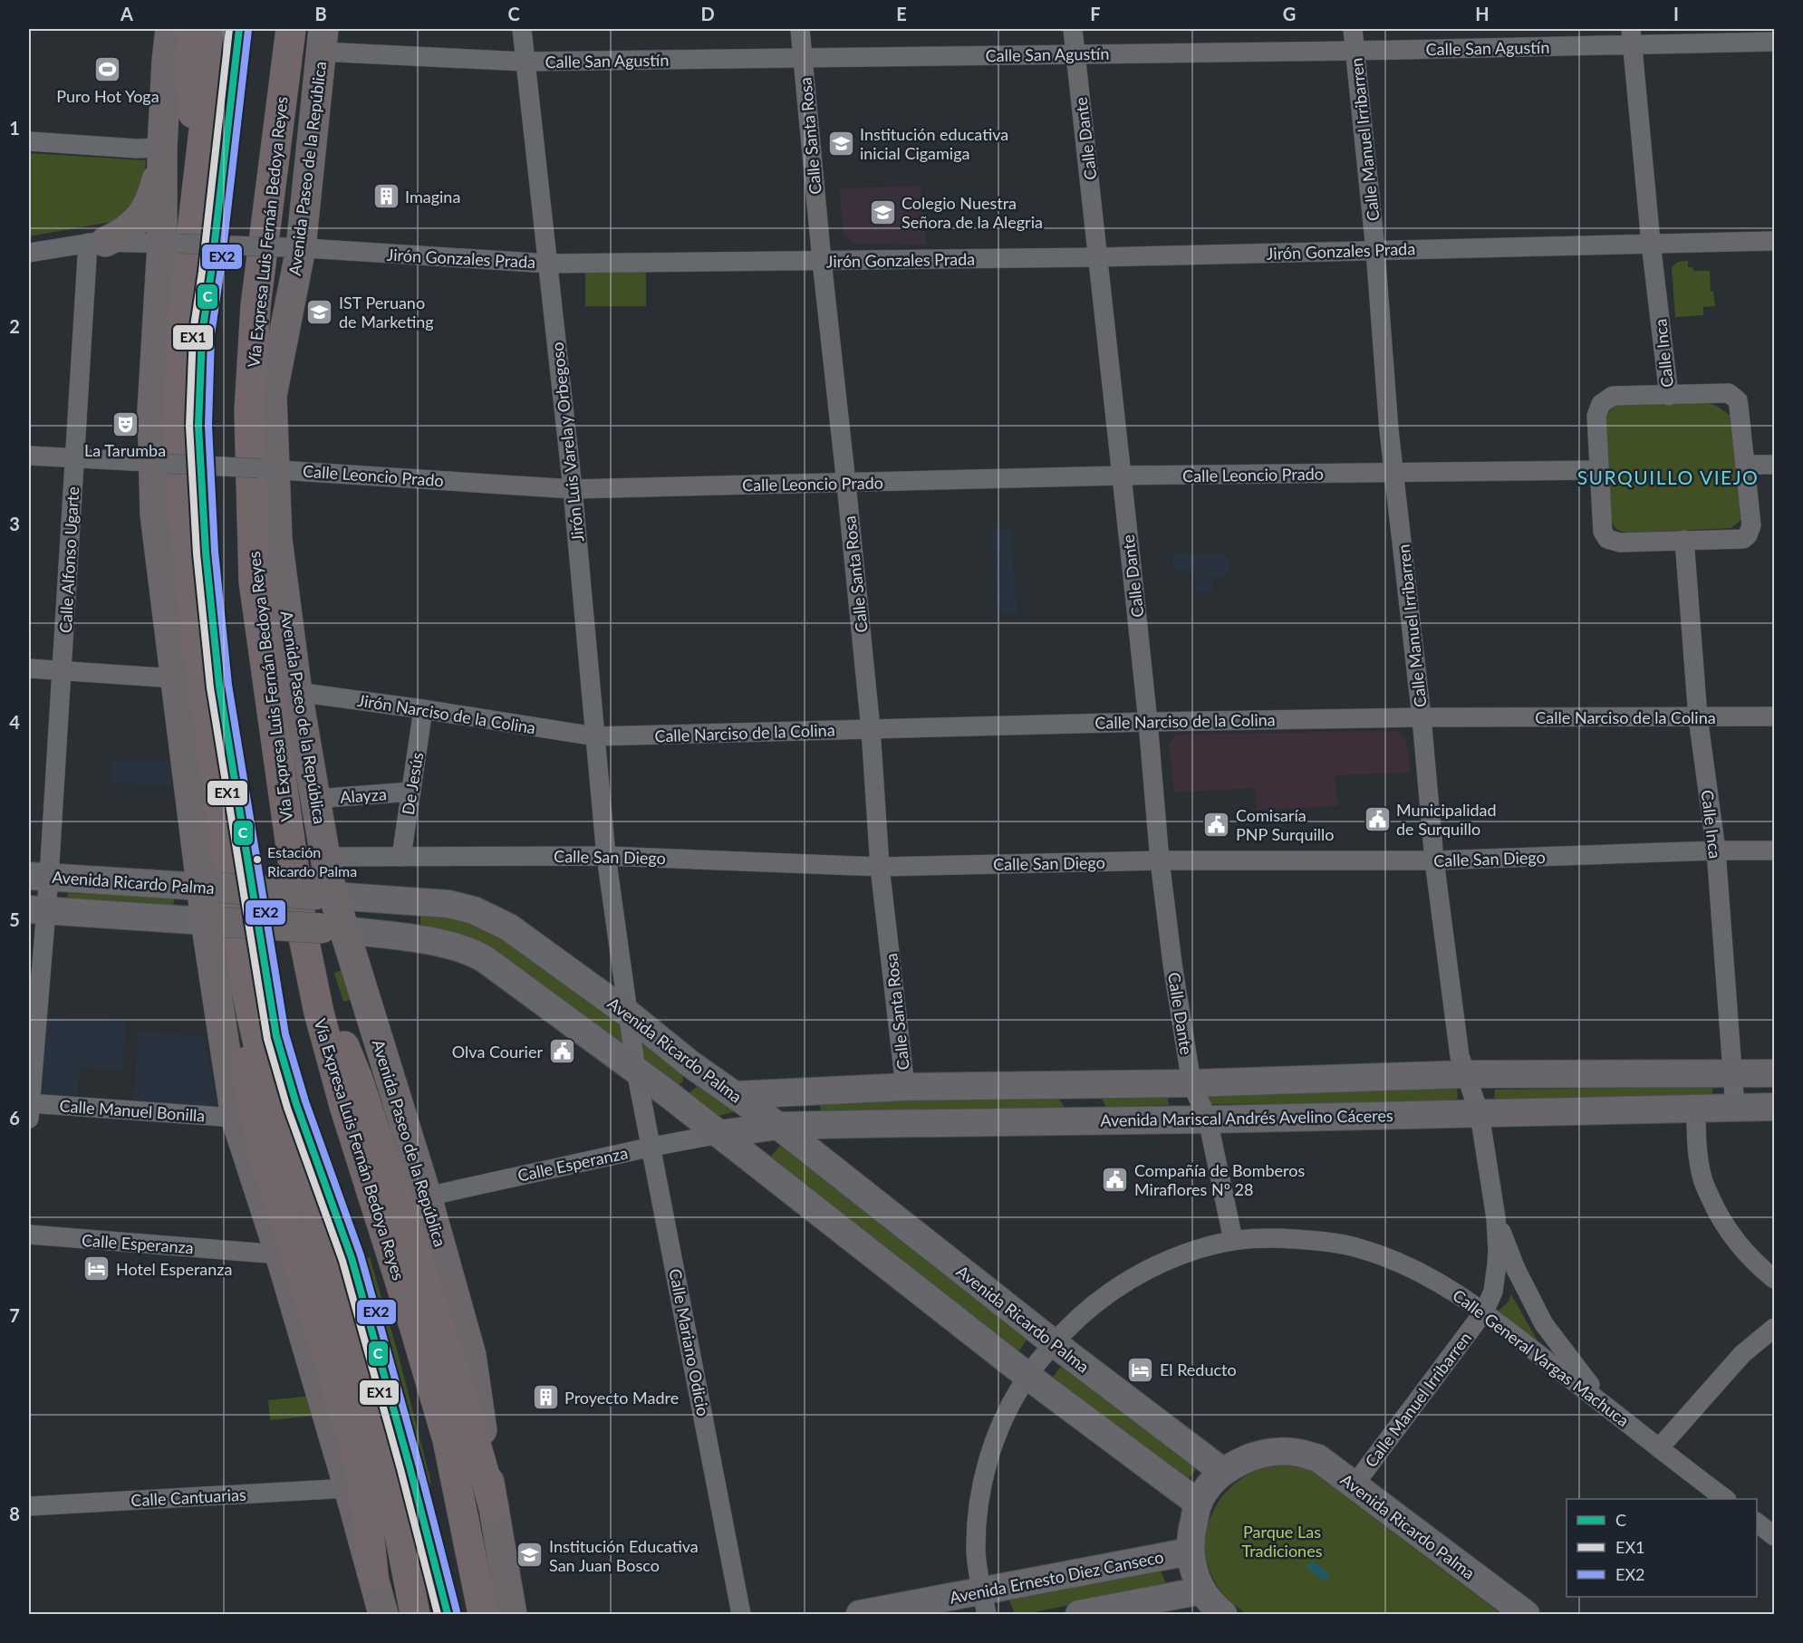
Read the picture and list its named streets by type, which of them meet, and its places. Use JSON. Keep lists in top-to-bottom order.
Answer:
{
  "streets": {
    "highway": ["Vía Expresa Luis Fernán Bedoya Reyes"],
    "main road": [
      "Avenida Paseo de la República",
      "Avenida Ricardo Palma",
      "Avenida Mariscal Andrés Avelino Cáceres",
      "Avenida Ernesto Diez Canseco"
    ],
    "street": [
      "Calle San Agustín",
      "Calle Santa Rosa",
      "Calle Dante",
      "Calle Manuel Irribarren",
      "Jirón Gonzales Prada",
      "Calle Inca",
      "Jirón Luis Varela y Orbegoso",
      "Calle Leoncio Prado",
      "Calle Alfonso Ugarte",
      "Jirón Narciso de la Colina",
      "Calle Narciso de la Colina",
      "De Jesús",
      "Alayza",
      "Calle San Diego",
      "Calle Manuel Bonilla",
      "Calle Esperanza",
      "Calle Mariano Odicio",
      "Calle General Vargas Machuca",
      "Calle Cantuarias"
    ]
  },
  "crossings": [
    ["Calle San Agustín", "Calle Santa Rosa"],
    ["Calle San Agustín", "Calle Dante"],
    ["Calle San Agustín", "Calle Manuel Irribarren"],
    ["Calle San Agustín", "Avenida Paseo de la República"],
    ["Calle San Agustín", "Calle Inca"],
    ["Calle San Agustín", "Jirón Luis Varela y Orbegoso"],
    ["Calle Santa Rosa", "Jirón Gonzales Prada"],
    ["Calle Santa Rosa", "Calle Leoncio Prado"],
    ["Calle Santa Rosa", "Calle Narciso de la Colina"],
    ["Calle Santa Rosa", "Calle San Diego"],
    ["Calle Dante", "Jirón Gonzales Prada"],
    ["Calle Dante", "Calle Leoncio Prado"],
    ["Calle Dante", "Calle Narciso de la Colina"],
    ["Calle Dante", "Calle San Diego"],
    ["Calle Dante", "Avenida Mariscal Andrés Avelino Cáceres"],
    ["Calle Dante", "Calle General Vargas Machuca"],
    ["Calle Manuel Irribarren", "Jirón Gonzales Prada"],
    ["Calle Manuel Irribarren", "Calle Leoncio Prado"],
    ["Calle Manuel Irribarren", "Calle Narciso de la Colina"],
    ["Calle Manuel Irribarren", "Calle San Diego"],
    ["Calle Manuel Irribarren", "Avenida Ricardo Palma"],
    ["Calle Manuel Irribarren", "Avenida Mariscal Andrés Avelino Cáceres"],
    ["Calle Manuel Irribarren", "Calle General Vargas Machuca"],
    ["Avenida Paseo de la República", "Jirón Gonzales Prada"],
    ["Avenida Paseo de la República", "Calle Leoncio Prado"],
    ["Avenida Paseo de la República", "Jirón Narciso de la Colina"],
    ["Avenida Paseo de la República", "Alayza"],
    ["Avenida Paseo de la República", "Calle San Diego"],
    ["Avenida Paseo de la República", "Avenida Ricardo Palma"],
    ["Avenida Paseo de la República", "Calle Esperanza"],
    ["Jirón Gonzales Prada", "Calle Inca"],
    ["Jirón Gonzales Prada", "Jirón Luis Varela y Orbegoso"],
    ["Jirón Gonzales Prada", "Calle Alfonso Ugarte"],
    ["Calle Inca", "Calle Leoncio Prado"],
    ["Calle Inca", "Calle Narciso de la Colina"],
    ["Calle Inca", "Calle San Diego"],
    ["Calle Inca", "Avenida Mariscal Andrés Avelino Cáceres"],
    ["Jirón Luis Varela y Orbegoso", "Calle Leoncio Prado"],
    ["Jirón Luis Varela y Orbegoso", "Jirón Narciso de la Colina"],
    ["Jirón Luis Varela y Orbegoso", "Calle Narciso de la Colina"],
    ["Jirón Luis Varela y Orbegoso", "Calle San Diego"],
    ["Jirón Luis Varela y Orbegoso", "Avenida Ricardo Palma"],
    ["Jirón Luis Varela y Orbegoso", "Calle Mariano Odicio"],
    ["Calle Leoncio Prado", "Calle Alfonso Ugarte"],
    ["Calle Alfonso Ugarte", "Avenida Ricardo Palma"],
    ["Calle Alfonso Ugarte", "Calle Manuel Bonilla"],
    ["Jirón Narciso de la Colina", "Calle Narciso de la Colina"],
    ["Jirón Narciso de la Colina", "De Jesús"],
    ["De Jesús", "Alayza"],
    ["De Jesús", "Calle San Diego"],
    ["Avenida Ricardo Palma", "Avenida Mariscal Andrés Avelino Cáceres"],
    ["Avenida Ricardo Palma", "Calle Esperanza"],
    ["Avenida Ricardo Palma", "Calle Mariano Odicio"],
    ["Avenida Ricardo Palma", "Calle General Vargas Machuca"],
    ["Avenida Ricardo Palma", "Avenida Ernesto Diez Canseco"],
    ["Avenida Mariscal Andrés Avelino Cáceres", "Calle Esperanza"],
    ["Calle Esperanza", "Calle Mariano Odicio"],
    ["Calle General Vargas Machuca", "Avenida Ernesto Diez Canseco"]
  ],
  "districts": ["SURQUILLO VIEJO"],
  "parks": ["Parque Las Tradiciones"],
  "places": {
    "sports": ["Puro Hot Yoga"],
    "school or university": [
      "Institución educativa inicial Cigamiga",
      "Colegio Nuestra Señora de la Alegria",
      "IST Peruano de Marketing",
      "Institución Educativa San Juan Bosco"
    ],
    "building": ["Imagina", "Proyecto Madre"],
    "theatre": ["La Tarumba"],
    "public building": [
      "Municipalidad de Surquillo",
      "Comisaría PNP Surquillo",
      "Olva Courier",
      "Compañía de Bomberos Miraflores Nº 28"
    ],
    "other": ["Estación Ricardo Palma"],
    "hotel": ["Hotel Esperanza", "El Reducto"]
  },
  "lines": ["transit line C", "transit line EX1", "transit line EX2"],
  "legend": ["C", "EX1", "EX2"],
  "grid": {
    "columns": [
      "A",
      "B",
      "C",
      "D",
      "E",
      "F",
      "G",
      "H",
      "I"
    ],
    "rows": [
      "1",
      "2",
      "3",
      "4",
      "5",
      "6",
      "7",
      "8"
    ]
  }
}
